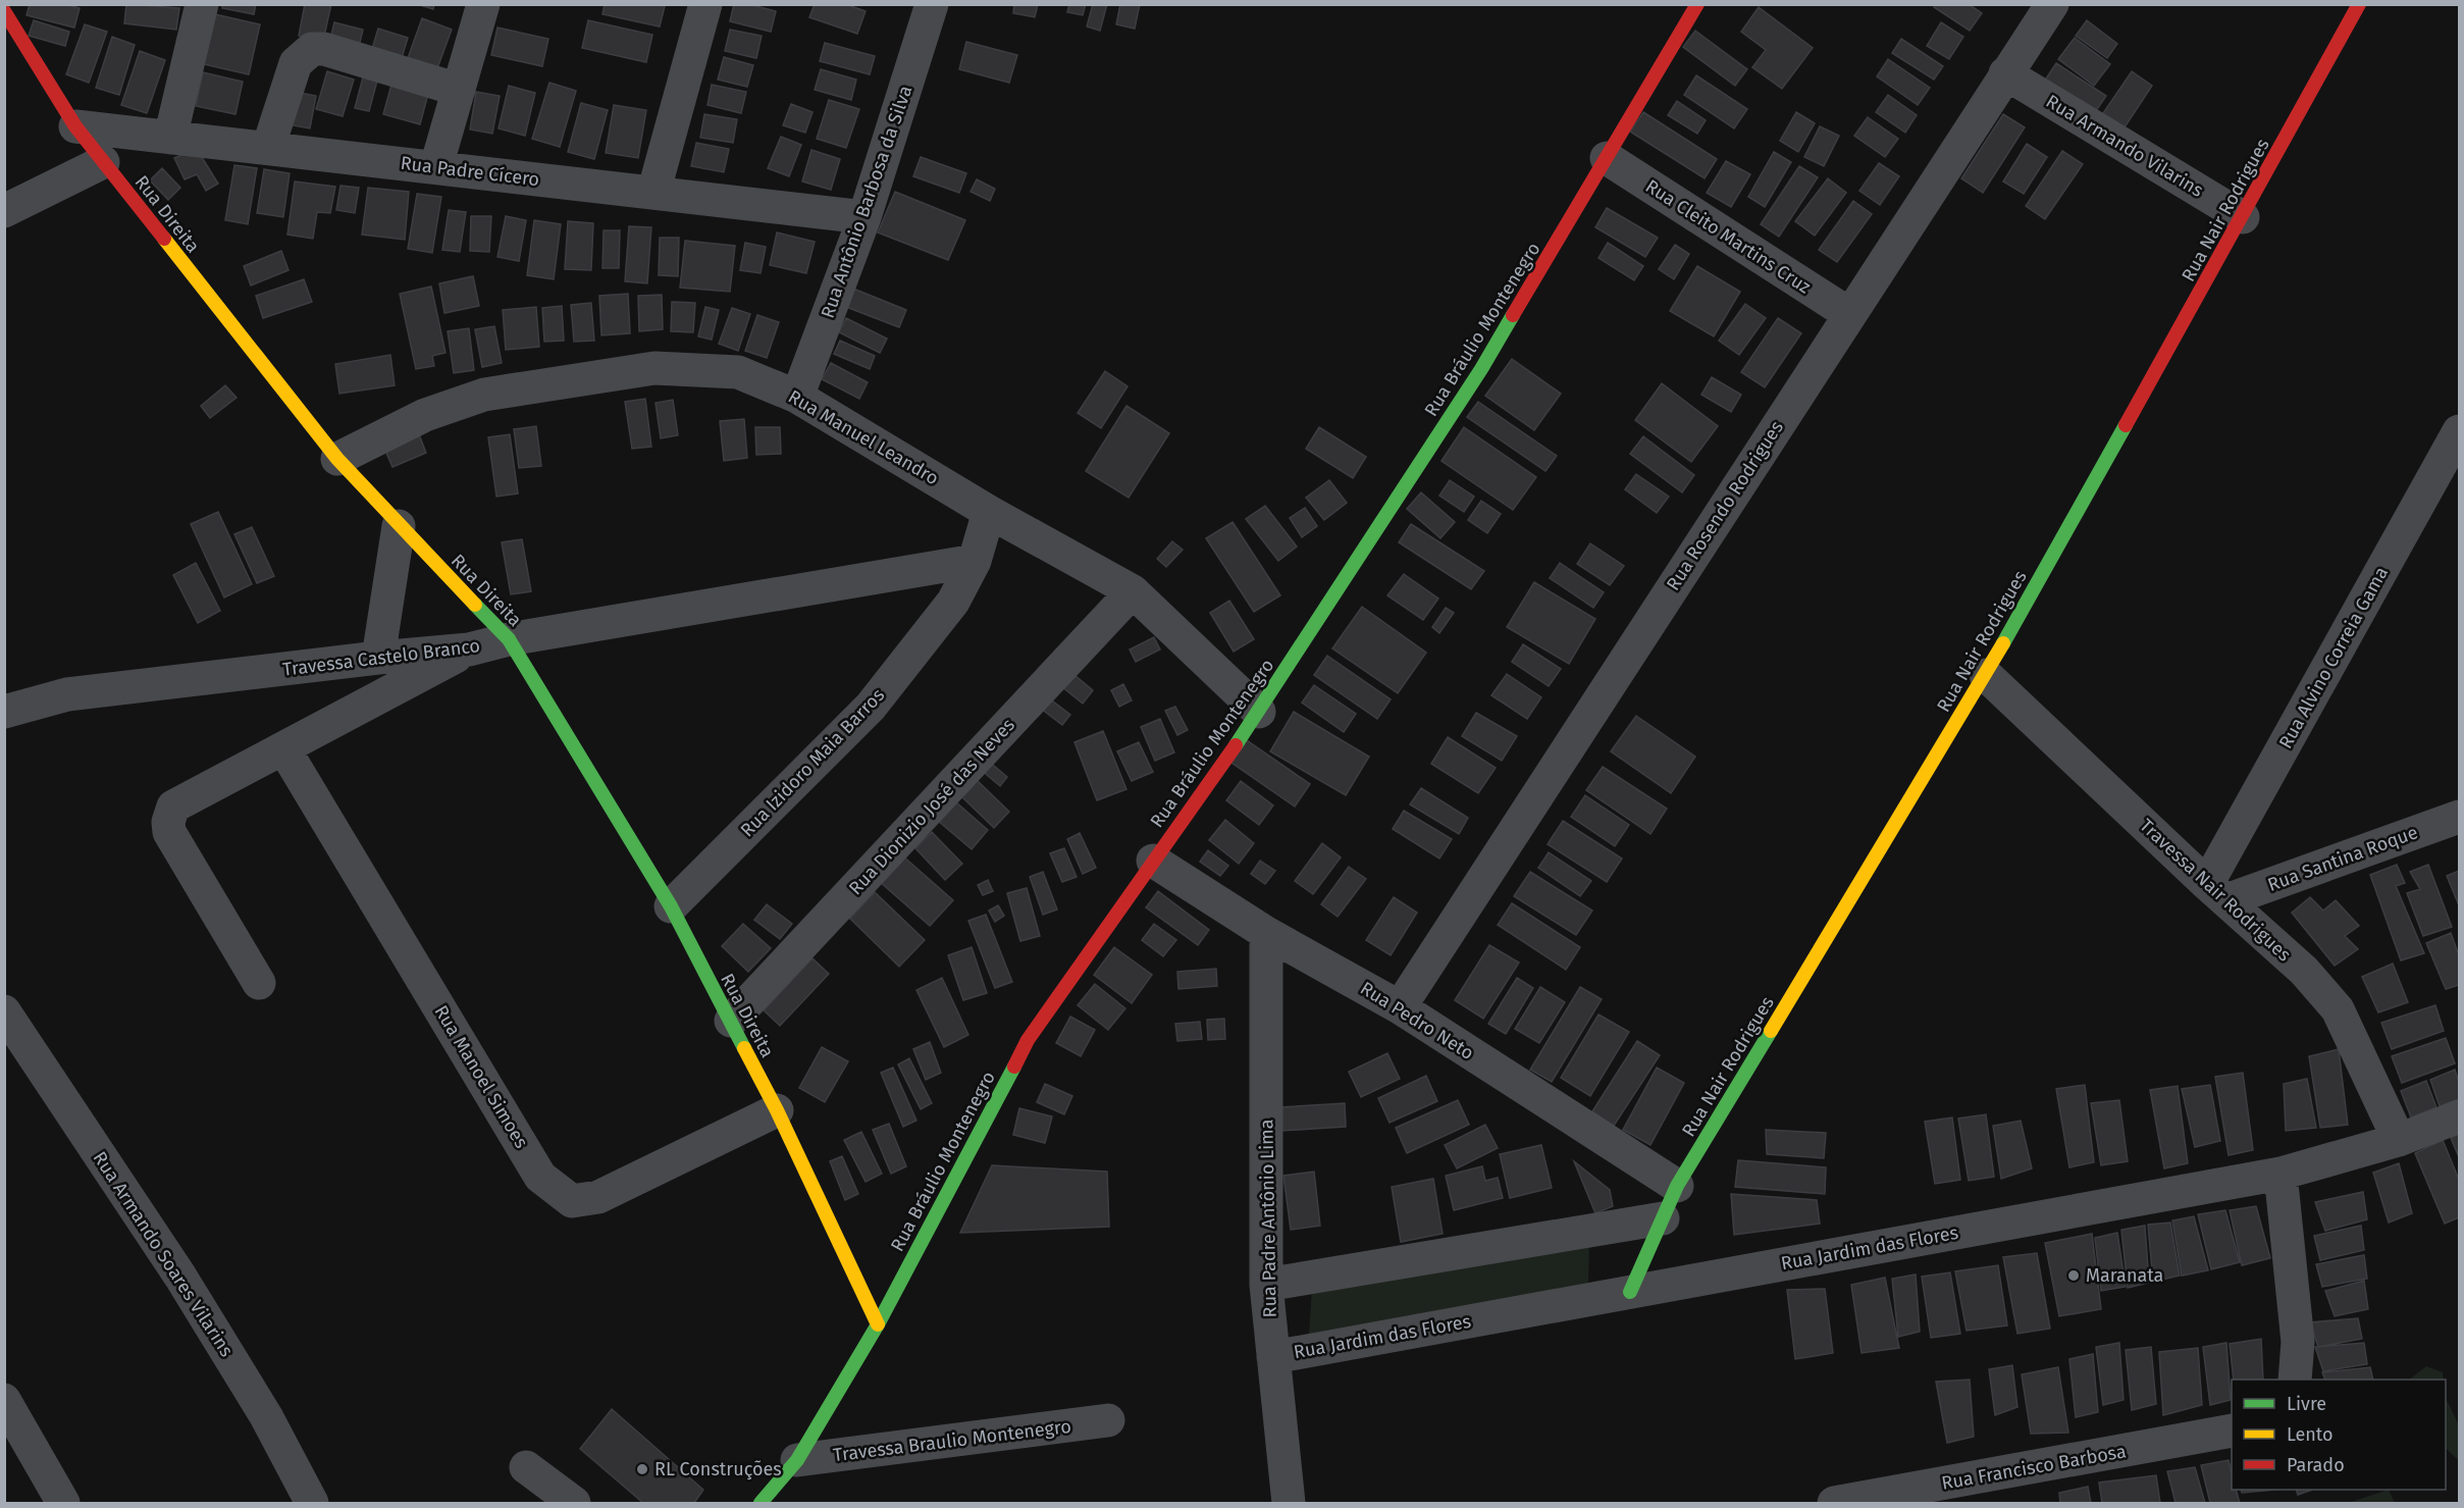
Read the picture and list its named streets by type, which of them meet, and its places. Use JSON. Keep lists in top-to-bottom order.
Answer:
{
  "streets": {
    "street": [
      "Rua Armando Vilarins",
      "Rua Padre Cícero",
      "Rua Antônio Barbosa da Silva",
      "Rua Nair Rodrigues",
      "Rua Direita",
      "Rua Cleito Martins Cruz",
      "Rua Bráulio Montenegro",
      "Rua Manuel Leandro",
      "Rua Rosendo Rodrigues",
      "Travessa Castelo Branco",
      "Rua Alvino Correia Gama",
      "Rua Izidoro Maia Barros",
      "Rua Dionizio José das Neves",
      "Rua Santina Roque",
      "Travessa Nair Rodrigues",
      "Rua Pedro Neto",
      "Rua Manoel Simoes",
      "Rua Padre Antônio Lima",
      "Rua Jardim das Flores",
      "Rua Armando Soares Vilarins",
      "Travessa Braulio Montenegro",
      "Rua Francisco Barbosa"
    ]
  },
  "crossings": [
    ["Rua Armando Vilarins", "Rua Nair Rodrigues"],
    ["Rua Armando Vilarins", "Rua Rosendo Rodrigues"],
    ["Rua Padre Cícero", "Rua Antônio Barbosa da Silva"],
    ["Rua Padre Cícero", "Rua Direita"],
    ["Rua Antônio Barbosa da Silva", "Rua Manuel Leandro"],
    ["Rua Nair Rodrigues", "Travessa Nair Rodrigues"],
    ["Rua Nair Rodrigues", "Rua Pedro Neto"],
    ["Rua Nair Rodrigues", "Rua Jardim das Flores"],
    ["Rua Direita", "Rua Bráulio Montenegro"],
    ["Rua Direita", "Rua Manuel Leandro"],
    ["Rua Direita", "Travessa Castelo Branco"],
    ["Rua Direita", "Rua Izidoro Maia Barros"],
    ["Rua Direita", "Rua Dionizio José das Neves"],
    ["Rua Direita", "Rua Manoel Simoes"],
    ["Rua Cleito Martins Cruz", "Rua Bráulio Montenegro"],
    ["Rua Cleito Martins Cruz", "Rua Rosendo Rodrigues"],
    ["Rua Bráulio Montenegro", "Rua Manuel Leandro"],
    ["Rua Bráulio Montenegro", "Rua Pedro Neto"],
    ["Rua Bráulio Montenegro", "Travessa Braulio Montenegro"],
    ["Rua Manuel Leandro", "Rua Izidoro Maia Barros"],
    ["Rua Manuel Leandro", "Rua Dionizio José das Neves"],
    ["Rua Rosendo Rodrigues", "Rua Pedro Neto"],
    ["Travessa Castelo Branco", "Rua Izidoro Maia Barros"],
    ["Rua Alvino Correia Gama", "Rua Santina Roque"],
    ["Rua Alvino Correia Gama", "Travessa Nair Rodrigues"],
    ["Rua Santina Roque", "Travessa Nair Rodrigues"],
    ["Travessa Nair Rodrigues", "Rua Jardim das Flores"],
    ["Rua Pedro Neto", "Rua Padre Antônio Lima"],
    ["Rua Padre Antônio Lima", "Rua Jardim das Flores"]
  ],
  "places": ["Maranata", "RL Construções"],
  "legend": ["Livre", "Lento", "Parado"]
}
